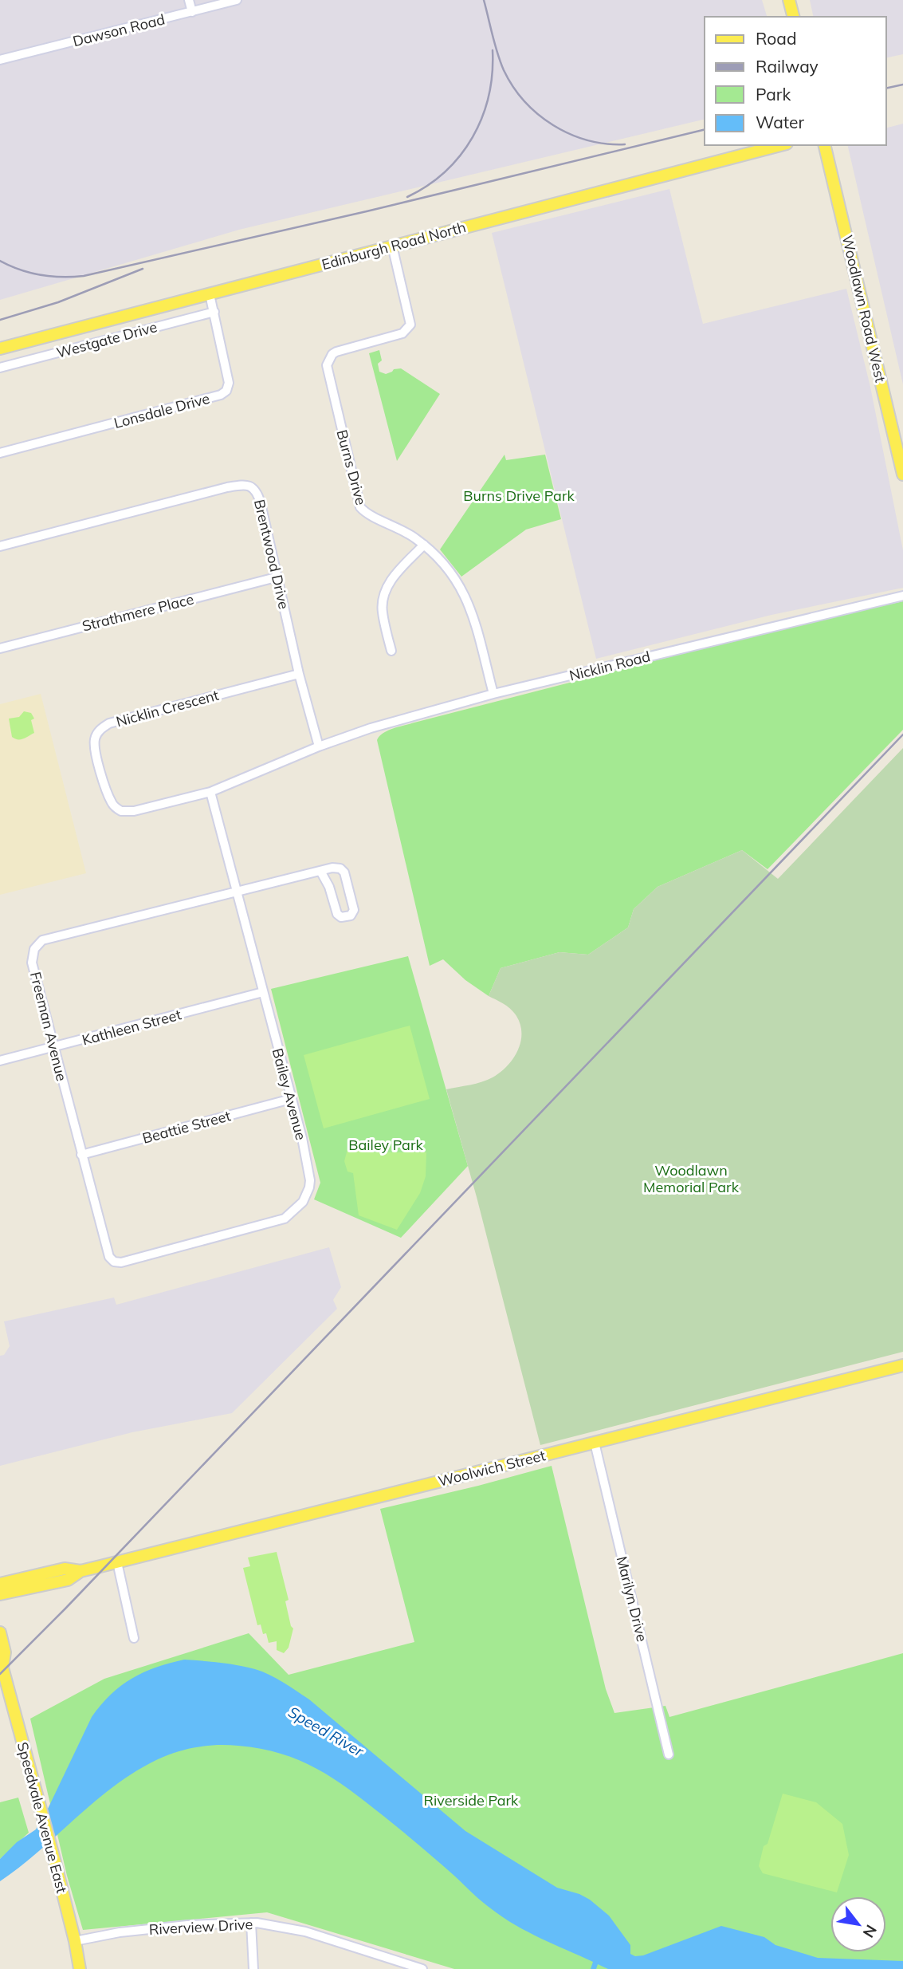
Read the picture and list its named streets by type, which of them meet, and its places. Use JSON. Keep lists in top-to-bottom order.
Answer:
{
  "streets": {
    "main road": [
      "Edinburgh Road North",
      "Woodlawn Road West",
      "Woolwich Street",
      "Speedvale Avenue East"
    ],
    "street": [
      "Dawson Road",
      "Westgate Drive",
      "Lonsdale Drive",
      "Burns Drive",
      "Brentwood Drive",
      "Strathmere Place",
      "Nicklin Road",
      "Nicklin Crescent",
      "Freeman Avenue",
      "Kathleen Street",
      "Bailey Avenue",
      "Beattie Street",
      "Marilyn Drive",
      "Riverview Drive"
    ]
  },
  "crossings": [
    ["Edinburgh Road North", "Lonsdale Drive"],
    ["Edinburgh Road North", "Burns Drive"],
    ["Westgate Drive", "Lonsdale Drive"],
    ["Burns Drive", "Nicklin Road"],
    ["Brentwood Drive", "Strathmere Place"],
    ["Brentwood Drive", "Nicklin Road"],
    ["Brentwood Drive", "Nicklin Crescent"],
    ["Nicklin Road", "Nicklin Crescent"],
    ["Nicklin Crescent", "Bailey Avenue"],
    ["Freeman Avenue", "Kathleen Street"],
    ["Freeman Avenue", "Bailey Avenue"],
    ["Freeman Avenue", "Beattie Street"],
    ["Kathleen Street", "Bailey Avenue"],
    ["Bailey Avenue", "Beattie Street"],
    ["Woolwich Street", "Marilyn Drive"],
    ["Speedvale Avenue East", "Riverview Drive"]
  ],
  "water": ["Speed River"],
  "parks": [
    "Burns Drive Park",
    "Bailey Park",
    "Woodlawn Memorial Park",
    "Riverside Park"
  ],
  "legend": [
    "Road",
    "Railway",
    "Park",
    "Water"
  ],
  "north": "bottom right"
}
